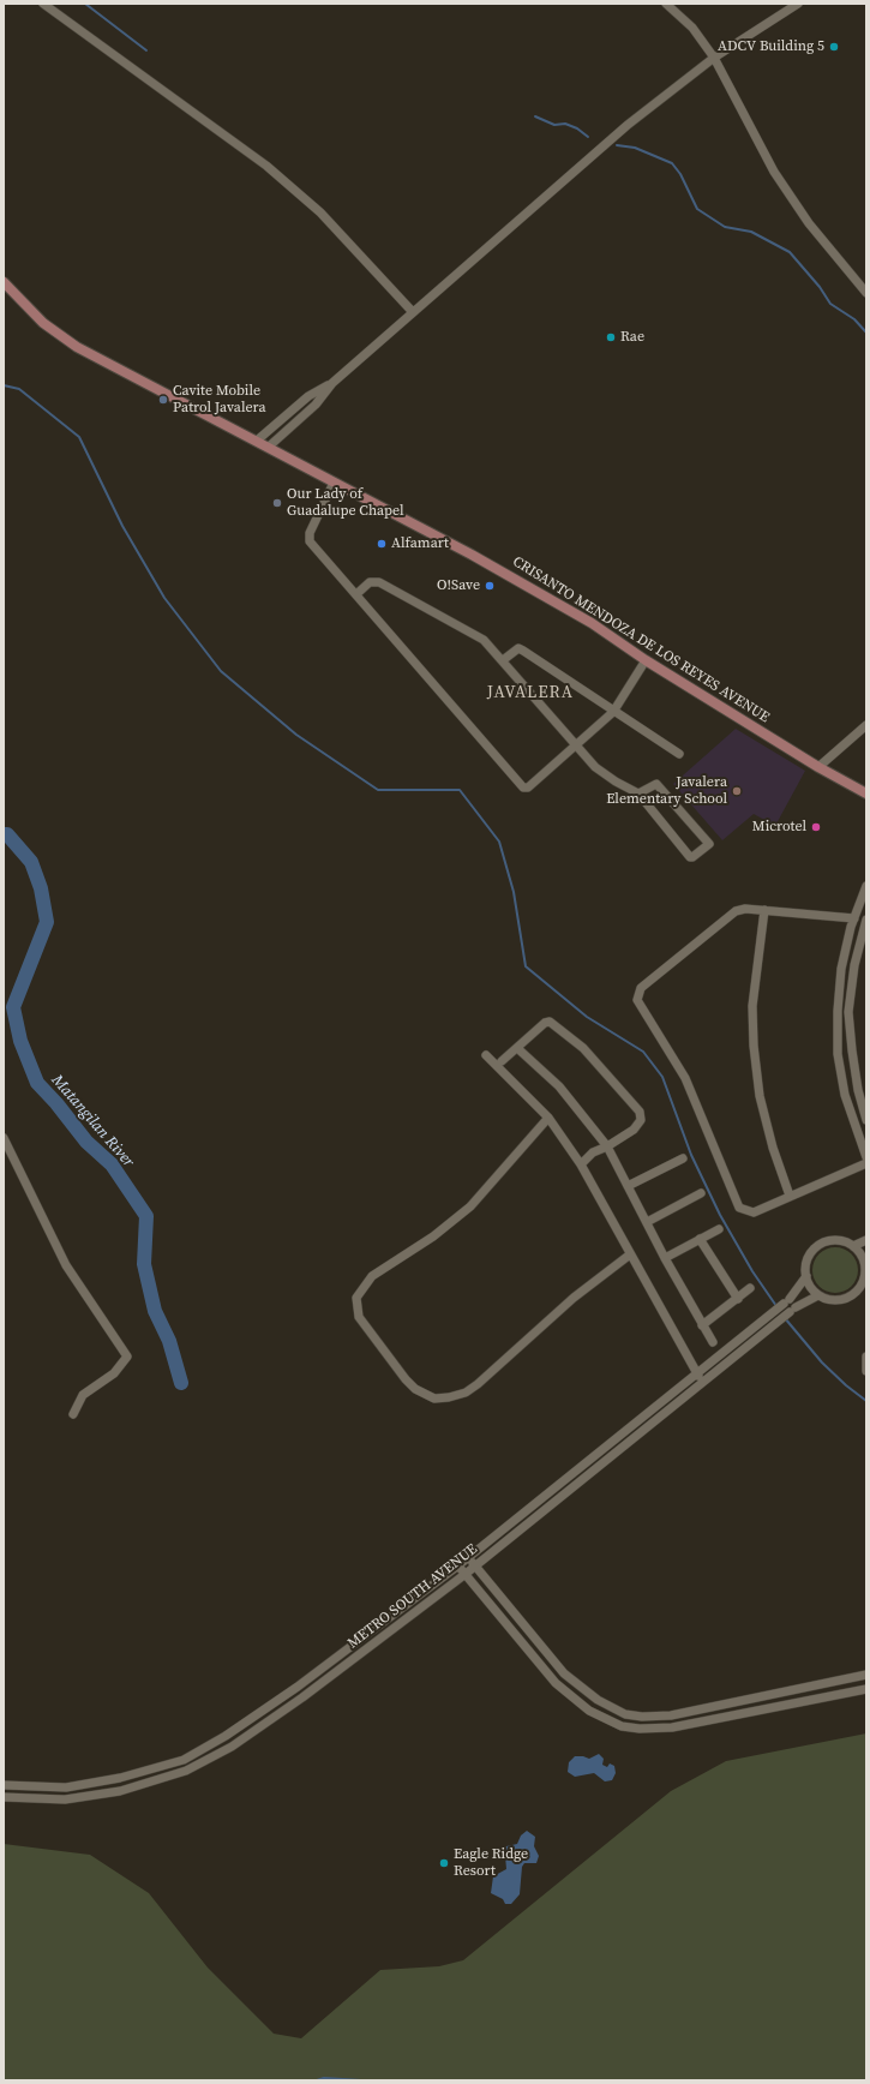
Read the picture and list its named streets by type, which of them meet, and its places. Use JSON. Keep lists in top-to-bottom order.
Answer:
{
  "streets": {
    "main road": ["CRISANTO MENDOZA DE LOS REYES AVENUE"],
    "street": ["METRO SOUTH AVENUE"]
  },
  "districts": ["JAVALERA"],
  "water": ["Matangilan River"],
  "places": [
    "ADCV Building 5",
    "Rae",
    "Cavite Mobile Patrol Javalera",
    "Our Lady of Guadalupe Chapel",
    "Alfamart",
    "O!Save",
    "Javalera Elementary School",
    "Microtel",
    "Eagle Ridge Resort"
  ]
}
